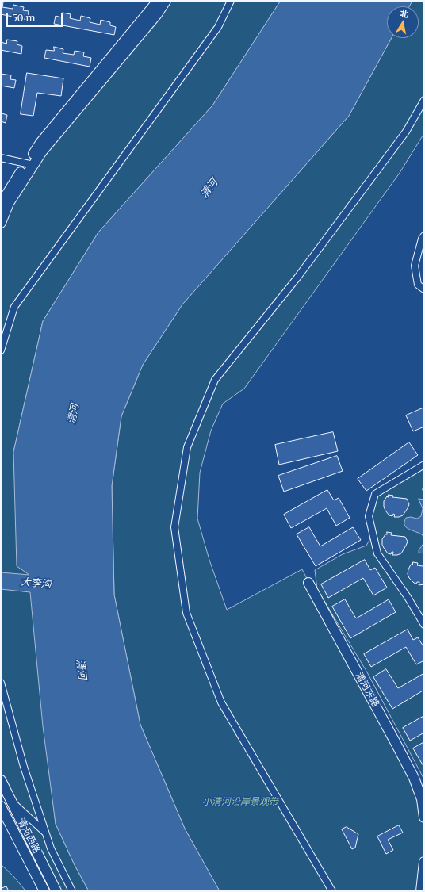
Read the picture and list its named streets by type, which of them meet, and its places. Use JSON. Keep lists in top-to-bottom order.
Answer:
{
  "streets": {
    "main road": ["清河东路", "清河西路"]
  },
  "water": ["清河", "大李沟"],
  "parks": ["小清河沿岸景观带"],
  "scale_bar": "50 m",
  "north": "top"
}
